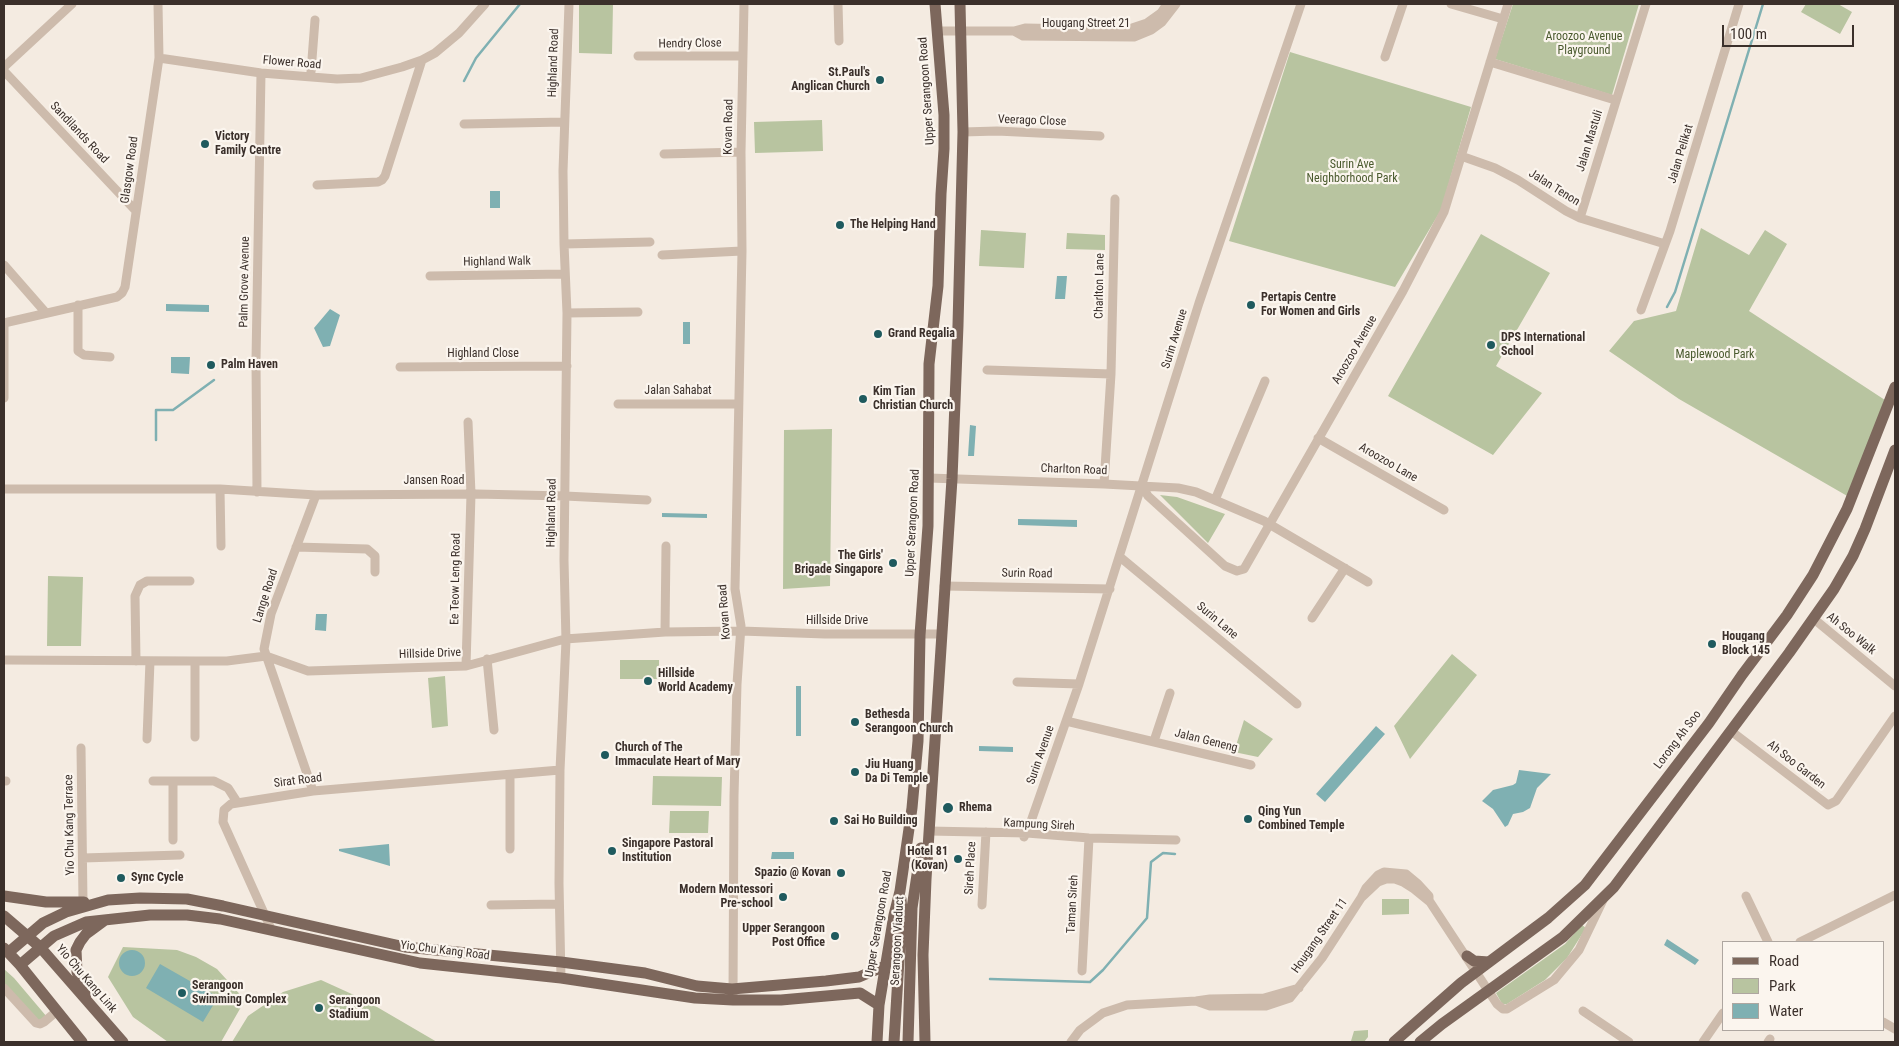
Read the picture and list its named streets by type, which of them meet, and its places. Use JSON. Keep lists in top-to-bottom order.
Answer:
{
  "streets": {
    "main road": [
      "Upper Serangoon Road",
      "Lorong Ah Soo",
      "Serangoon Viaduct",
      "Yio Chu Kang Road",
      "Yio Chu Kang Link"
    ],
    "street": [
      "Hougang Street 21",
      "Hendry Close",
      "Flower Road",
      "Highland Road",
      "Veerago Close",
      "Kovan Road",
      "Sandilands Road",
      "Jalan Mastuli",
      "Jalan Pelikat",
      "Glasgow Road",
      "Jalan Tenon",
      "Highland Walk",
      "Palm Grove Avenue",
      "Charlton Lane",
      "Surin Avenue",
      "Aroozoo Avenue",
      "Highland Close",
      "Jalan Sahabat",
      "Aroozoo Lane",
      "Charlton Road",
      "Jansen Road",
      "Surin Road",
      "Ee Teow Leng Road",
      "Lange Road",
      "Hillside Drive",
      "Surin Lane",
      "Ah Soo Walk",
      "Jalan Geneng",
      "Ah Soo Garden",
      "Sirat Road",
      "Yio Chu Kang Terrace",
      "Kampung Sireh",
      "Sireh Place",
      "Taman Sireh",
      "Hougang Street 11"
    ]
  },
  "crossings": [
    ["Hougang Street 21", "Upper Serangoon Road"],
    ["Hendry Close", "Kovan Road"],
    ["Flower Road", "Glasgow Road"],
    ["Flower Road", "Palm Grove Avenue"],
    ["Highland Road", "Highland Walk"],
    ["Highland Road", "Highland Close"],
    ["Highland Road", "Jansen Road"],
    ["Highland Road", "Hillside Drive"],
    ["Highland Road", "Sirat Road"],
    ["Highland Road", "Yio Chu Kang Road"],
    ["Upper Serangoon Road", "Charlton Road"],
    ["Upper Serangoon Road", "Hillside Drive"],
    ["Upper Serangoon Road", "Serangoon Viaduct"],
    ["Upper Serangoon Road", "Yio Chu Kang Road"],
    ["Kovan Road", "Jalan Sahabat"],
    ["Kovan Road", "Hillside Drive"],
    ["Kovan Road", "Yio Chu Kang Road"],
    ["Sandilands Road", "Glasgow Road"],
    ["Jalan Mastuli", "Jalan Tenon"],
    ["Jalan Mastuli", "Aroozoo Avenue"],
    ["Jalan Pelikat", "Jalan Tenon"],
    ["Jalan Tenon", "Aroozoo Avenue"],
    ["Palm Grove Avenue", "Jansen Road"],
    ["Charlton Lane", "Charlton Road"],
    ["Surin Avenue", "Aroozoo Avenue"],
    ["Surin Avenue", "Charlton Road"],
    ["Surin Avenue", "Surin Road"],
    ["Surin Avenue", "Surin Lane"],
    ["Surin Avenue", "Jalan Geneng"],
    ["Surin Avenue", "Kampung Sireh"],
    ["Aroozoo Avenue", "Aroozoo Lane"],
    ["Aroozoo Avenue", "Charlton Road"],
    ["Jansen Road", "Ee Teow Leng Road"],
    ["Jansen Road", "Lange Road"],
    ["Ee Teow Leng Road", "Hillside Drive"],
    ["Lange Road", "Hillside Drive"],
    ["Lange Road", "Sirat Road"],
    ["Lorong Ah Soo", "Hougang Street 11"],
    ["Kampung Sireh", "Sireh Place"],
    ["Kampung Sireh", "Taman Sireh"],
    ["Yio Chu Kang Road", "Yio Chu Kang Link"]
  ],
  "parks": ["Aroozoo Avenue Playground", "Surin Ave Neighborhood Park", "Maplewood Park"],
  "places": [
    "St.Paul's Anglican Church",
    "Victory Family Centre",
    "The Helping Hand",
    "Pertapis Centre For Women and Girls",
    "Grand Regalia",
    "DPS International School",
    "Palm Haven",
    "Kim Tian Christian Church",
    "The Girls' Brigade Singapore",
    "Hougang Block 145",
    "Hillside World Academy",
    "Bethesda Serangoon Church",
    "Church of The Immaculate Heart of Mary",
    "Jiu Huang Da Di Temple",
    "Rhema",
    "Qing Yun Combined Temple",
    "Sai Ho Building",
    "Singapore Pastoral Institution",
    "Hotel 81 (Kovan)",
    "Spazio @ Kovan",
    "Sync Cycle",
    "Modern Montessori Pre-school",
    "Upper Serangoon Post Office",
    "Serangoon Swimming Complex",
    "Serangoon Stadium"
  ],
  "legend": ["Road", "Park", "Water"],
  "scale_bar": "100 m"
}
